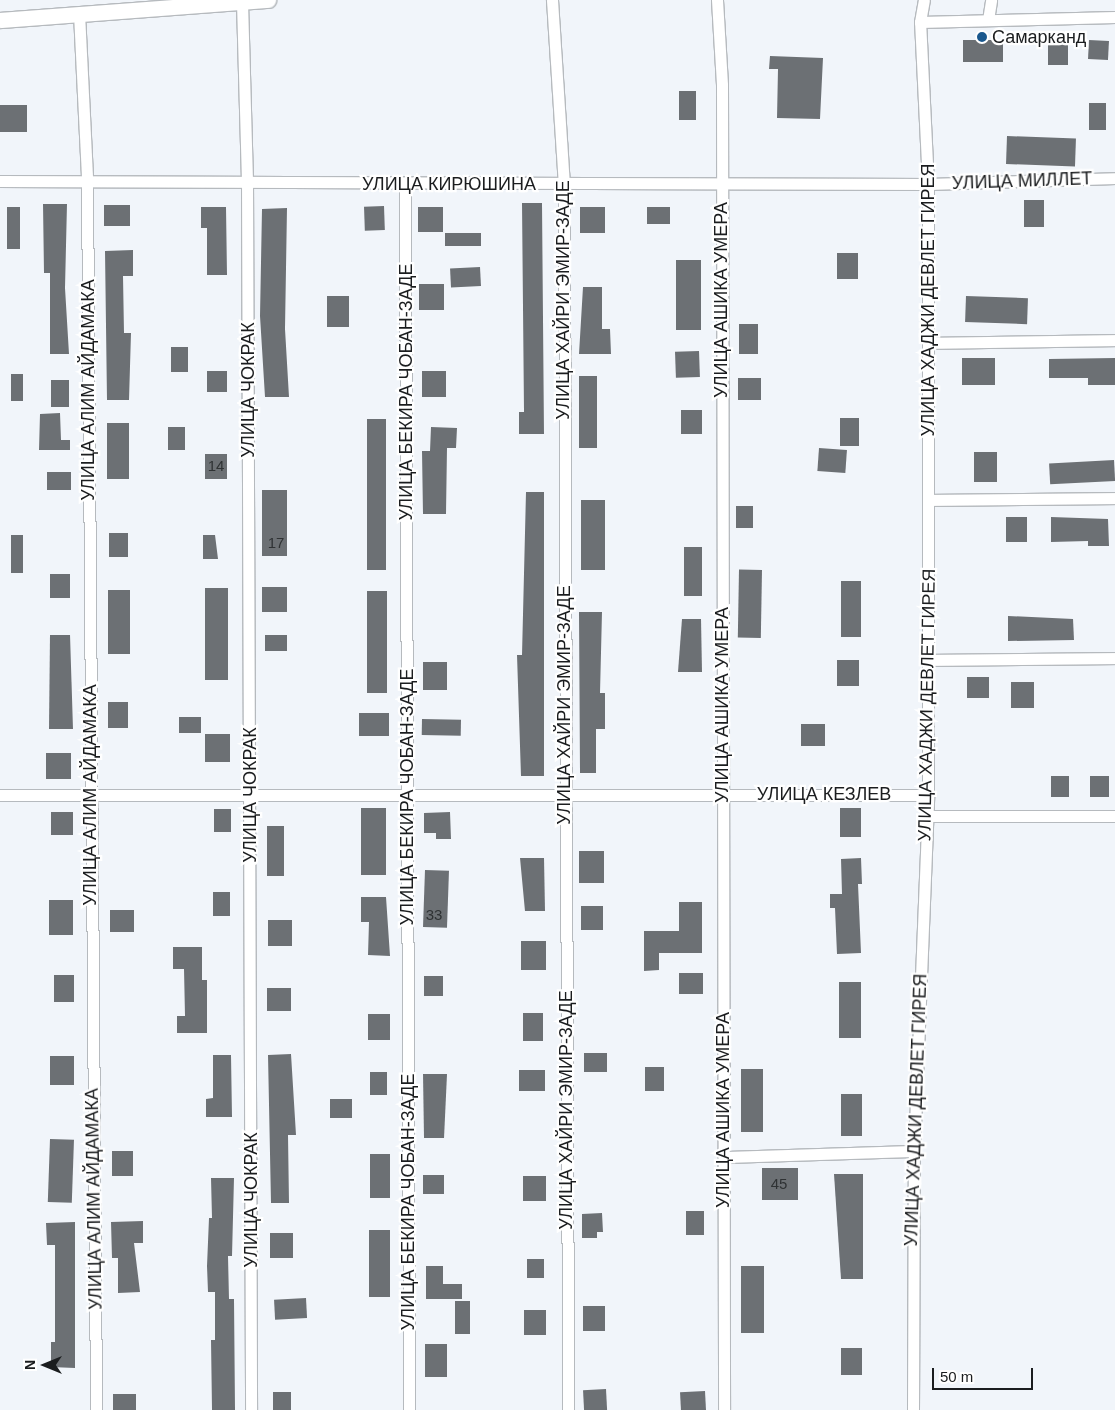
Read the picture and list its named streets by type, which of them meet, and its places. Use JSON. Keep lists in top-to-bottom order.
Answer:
{
  "streets": {
    "street": [
      "УЛИЦА МИЛЛЕТ",
      "УЛИЦА КИРЮШИНА",
      "УЛИЦА ХАЙРИ ЭМИР-ЗАДЕ",
      "УЛИЦА АШИКА УМЕРА",
      "УЛИЦА ХАДЖИ ДЕВЛЕТ ГИРЕЯ",
      "УЛИЦА АЛИМ АЙДАМАКА",
      "УЛИЦА ЧОКРАК",
      "УЛИЦА БЕКИРА ЧОБАН-ЗАДЕ",
      "УЛИЦА КЕЗЛЕВ"
    ]
  },
  "crossings": [
    ["УЛИЦА МИЛЛЕТ", "УЛИЦА КИРЮШИНА"],
    ["УЛИЦА МИЛЛЕТ", "УЛИЦА ХАДЖИ ДЕВЛЕТ ГИРЕЯ"],
    ["УЛИЦА КИРЮШИНА", "УЛИЦА ХАЙРИ ЭМИР-ЗАДЕ"],
    ["УЛИЦА КИРЮШИНА", "УЛИЦА АШИКА УМЕРА"],
    ["УЛИЦА КИРЮШИНА", "УЛИЦА ХАДЖИ ДЕВЛЕТ ГИРЕЯ"],
    ["УЛИЦА КИРЮШИНА", "УЛИЦА АЛИМ АЙДАМАКА"],
    ["УЛИЦА КИРЮШИНА", "УЛИЦА ЧОКРАК"],
    ["УЛИЦА КИРЮШИНА", "УЛИЦА БЕКИРА ЧОБАН-ЗАДЕ"],
    ["УЛИЦА ХАЙРИ ЭМИР-ЗАДЕ", "УЛИЦА КЕЗЛЕВ"],
    ["УЛИЦА АШИКА УМЕРА", "УЛИЦА КЕЗЛЕВ"],
    ["УЛИЦА ХАДЖИ ДЕВЛЕТ ГИРЕЯ", "УЛИЦА КЕЗЛЕВ"],
    ["УЛИЦА АЛИМ АЙДАМАКА", "УЛИЦА КЕЗЛЕВ"],
    ["УЛИЦА ЧОКРАК", "УЛИЦА КЕЗЛЕВ"],
    ["УЛИЦА БЕКИРА ЧОБАН-ЗАДЕ", "УЛИЦА КЕЗЛЕВ"]
  ],
  "places": ["Самарканд"],
  "house_numbers": [
    "14",
    "17",
    "33",
    "45"
  ],
  "scale_bar": "50 m",
  "north": "left"
}
